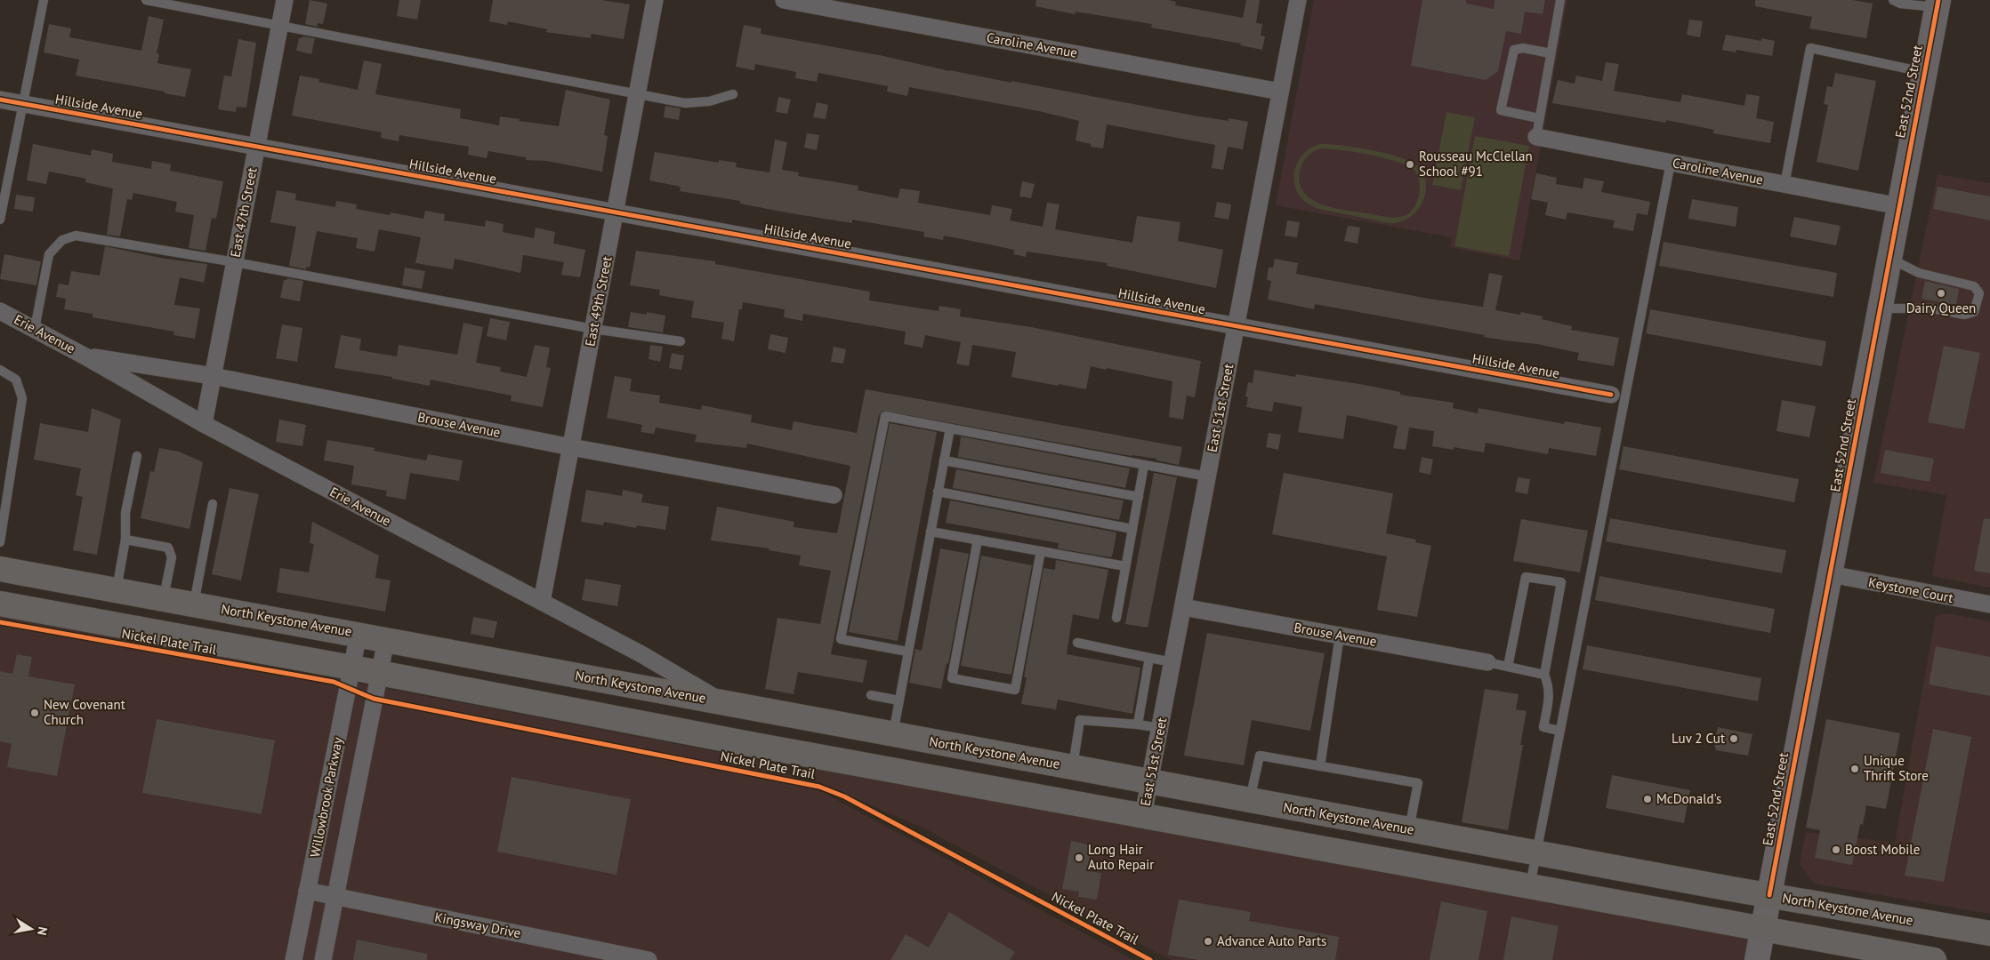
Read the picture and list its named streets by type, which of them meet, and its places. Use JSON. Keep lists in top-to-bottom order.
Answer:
{
  "streets": {
    "main road": ["North Keystone Avenue"],
    "street": [
      "Caroline Avenue",
      "East 52nd Street",
      "Hillside Avenue",
      "East 47th Street",
      "East 49th Street",
      "Erie Avenue",
      "East 51st Street",
      "Brouse Avenue",
      "Keystone Court",
      "Willowbrook Parkway",
      "Kingsway Drive"
    ],
    "cycle path": ["Nickel Plate Trail"]
  },
  "crossings": [
    ["Caroline Avenue", "East 52nd Street"],
    ["Caroline Avenue", "East 51st Street"],
    ["East 52nd Street", "Keystone Court"],
    ["East 52nd Street", "North Keystone Avenue"],
    ["Hillside Avenue", "East 47th Street"],
    ["Hillside Avenue", "East 49th Street"],
    ["Hillside Avenue", "East 51st Street"],
    ["East 47th Street", "Erie Avenue"],
    ["East 47th Street", "Brouse Avenue"],
    ["East 49th Street", "Erie Avenue"],
    ["East 49th Street", "Brouse Avenue"],
    ["Erie Avenue", "Brouse Avenue"],
    ["Erie Avenue", "North Keystone Avenue"],
    ["East 51st Street", "Brouse Avenue"],
    ["East 51st Street", "North Keystone Avenue"],
    ["North Keystone Avenue", "Willowbrook Parkway"],
    ["Willowbrook Parkway", "Kingsway Drive"]
  ],
  "places": [
    "Rousseau McClellan School #91",
    "Dairy Queen",
    "New Covenant Church",
    "Luv 2 Cut",
    "Unique Thrift Store",
    "McDonald's",
    "Boost Mobile",
    "Long Hair Auto Repair",
    "Advance Auto Parts"
  ],
  "north": "right"
}
